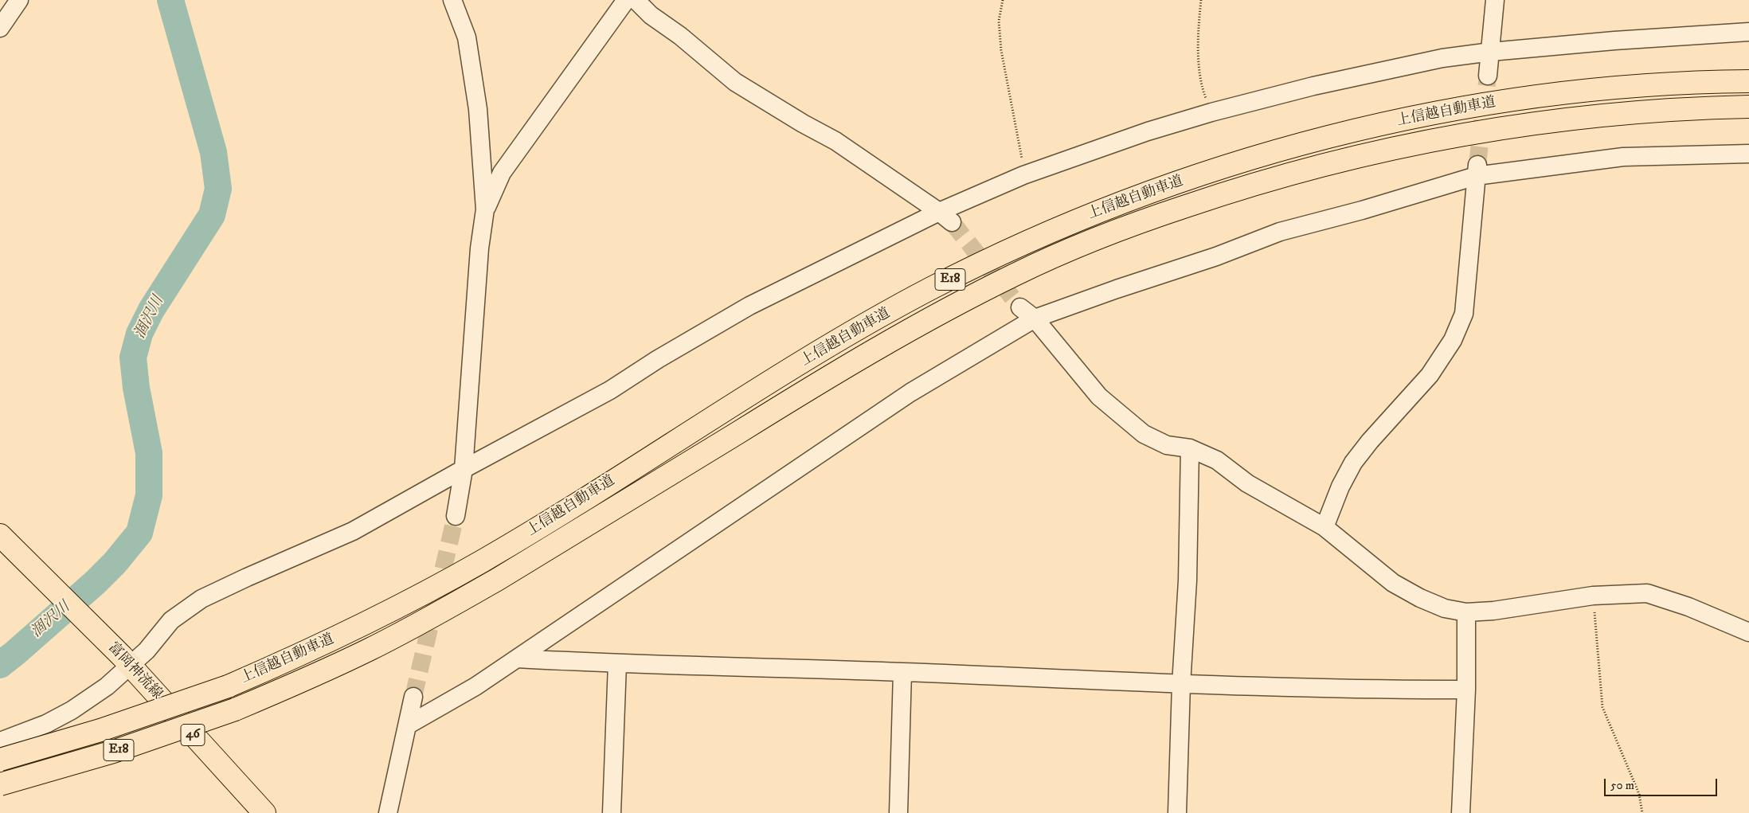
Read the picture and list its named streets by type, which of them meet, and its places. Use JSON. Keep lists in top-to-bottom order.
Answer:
{
  "streets": {
    "main road": [
      "上信越自動車道",
      "E18",
      "富岡神流線",
      "46"
    ]
  },
  "water": ["涸沢川"],
  "scale_bar": "50 m"
}
